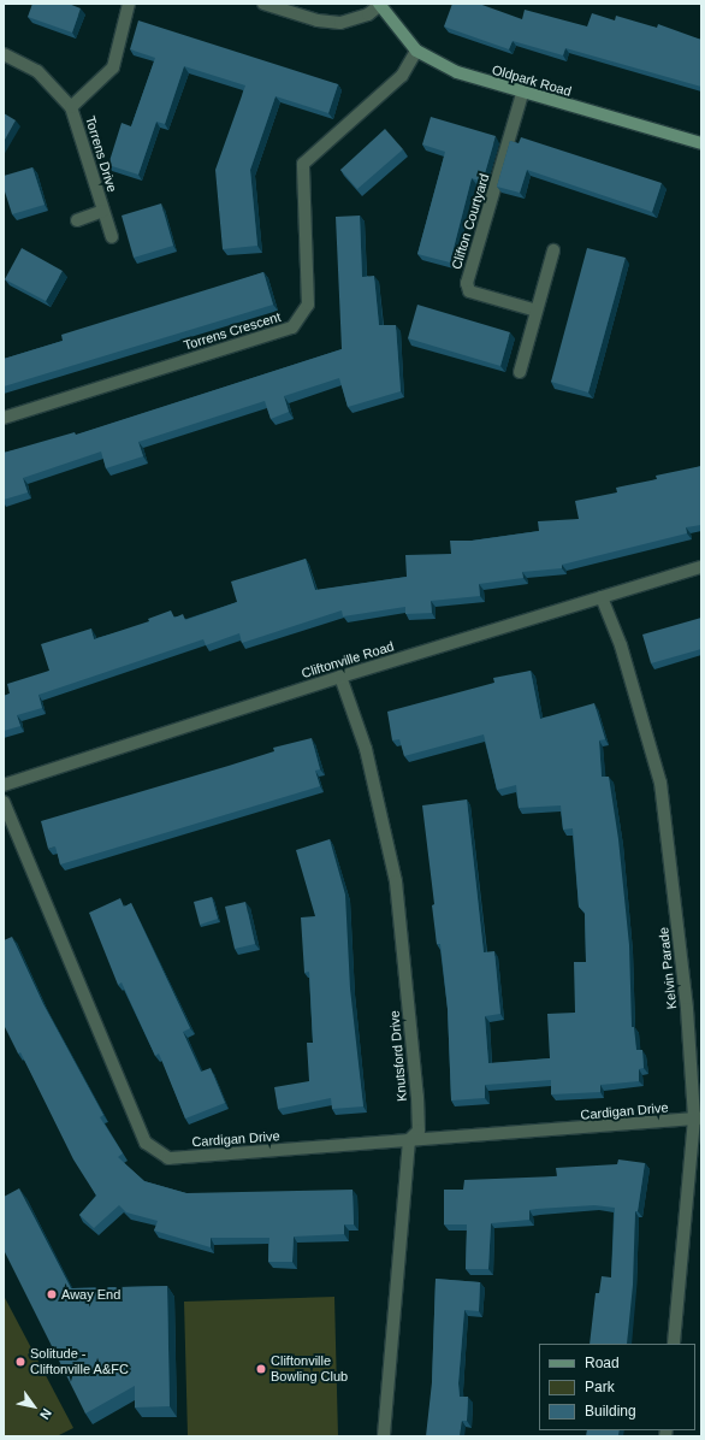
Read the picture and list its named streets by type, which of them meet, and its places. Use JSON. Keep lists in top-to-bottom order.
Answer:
{
  "streets": {
    "main road": ["Oldpark Road"],
    "street": [
      "Torrens Drive",
      "Clifton Courtyard",
      "Torrens Crescent",
      "Cliftonville Road",
      "Kelvin Parade",
      "Knutsford Drive",
      "Cardigan Drive"
    ]
  },
  "crossings": [
    ["Oldpark Road", "Clifton Courtyard"],
    ["Oldpark Road", "Torrens Crescent"],
    ["Cliftonville Road", "Kelvin Parade"],
    ["Cliftonville Road", "Knutsford Drive"],
    ["Kelvin Parade", "Cardigan Drive"],
    ["Knutsford Drive", "Cardigan Drive"]
  ],
  "places": ["Away End", "Solitude - Cliftonville A&FC", "Cliftonville Bowling Club"],
  "legend": ["Road", "Park", "Building"],
  "north": "bottom right"
}
